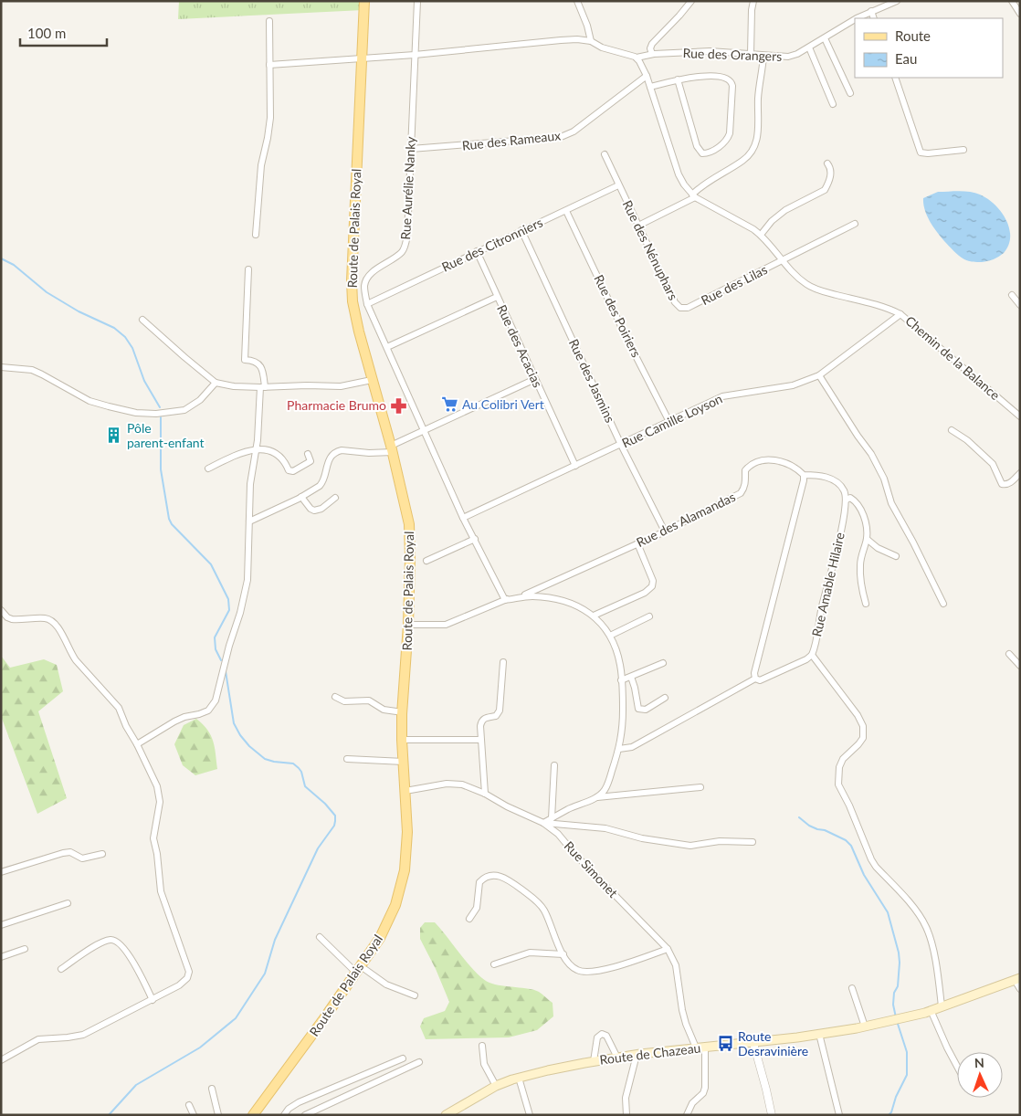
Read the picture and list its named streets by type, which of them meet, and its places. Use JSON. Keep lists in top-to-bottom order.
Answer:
{
  "streets": {
    "main road": ["Route de Palais Royal", "Route de Chazeau"],
    "street": [
      "Rue des Orangers",
      "Rue des Rameaux",
      "Rue Aurélie Nanky",
      "Rue des Citronniers",
      "Rue des Nénuphars",
      "Rue des Lilas",
      "Rue des Poiriers",
      "Rue des Acacias",
      "Chemin de la Balance",
      "Rue des Jasmins",
      "Rue Camille Loyson",
      "Rue des Alamandas",
      "Rue Amable Hilaire",
      "Rue Simonet"
    ]
  },
  "crossings": [
    ["Rue des Orangers", "Chemin de la Balance"],
    ["Rue des Rameaux", "Rue Aurélie Nanky"],
    ["Rue des Rameaux", "Chemin de la Balance"],
    ["Rue Aurélie Nanky", "Rue des Citronniers"],
    ["Rue Aurélie Nanky", "Rue Camille Loyson"],
    ["Rue Aurélie Nanky", "Rue des Alamandas"],
    ["Route de Palais Royal", "Rue des Alamandas"],
    ["Route de Palais Royal", "Rue Simonet"],
    ["Rue des Citronniers", "Rue des Nénuphars"],
    ["Rue des Citronniers", "Rue des Poiriers"],
    ["Rue des Citronniers", "Rue des Acacias"],
    ["Rue des Citronniers", "Rue des Jasmins"],
    ["Rue des Nénuphars", "Rue des Lilas"],
    ["Rue des Lilas", "Chemin de la Balance"],
    ["Rue des Poiriers", "Rue Camille Loyson"],
    ["Rue des Acacias", "Rue Camille Loyson"],
    ["Chemin de la Balance", "Rue Camille Loyson"],
    ["Rue des Jasmins", "Rue Camille Loyson"],
    ["Rue des Jasmins", "Rue des Alamandas"],
    ["Rue Simonet", "Route de Chazeau"]
  ],
  "places": {
    "supermarket": ["Au Colibri Vert"],
    "pharmacy": ["Pharmacie Brumo"],
    "building": ["Pôle parent-enfant"],
    "bus stop": ["Route Desravinière"]
  },
  "legend": ["Route", "Eau"],
  "scale_bar": "100 m",
  "north": "top"
}
